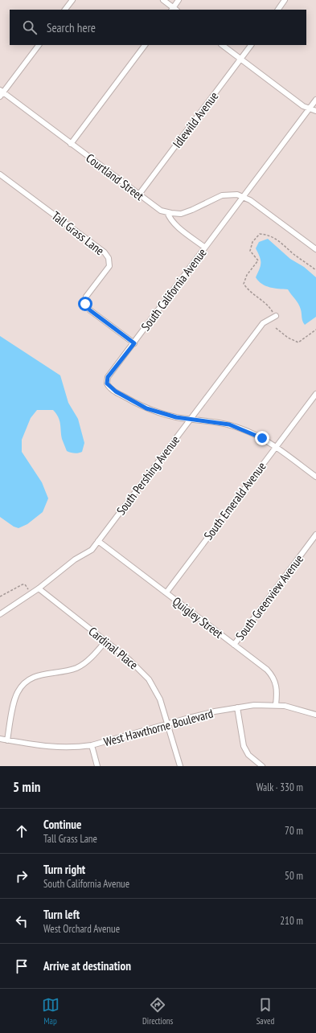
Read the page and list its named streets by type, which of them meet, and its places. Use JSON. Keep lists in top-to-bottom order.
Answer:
{
  "streets": {
    "street": [
      "Idlewild Avenue",
      "Courtland Street",
      "Tall Grass Lane",
      "South California Avenue",
      "South Pershing Avenue",
      "South Emerald Avenue",
      "South Greenview Avenue",
      "Quigley Street",
      "Cardinal Place",
      "West Hawthorne Boulevard"
    ]
  },
  "crossings": [
    ["Idlewild Avenue", "Courtland Street"],
    ["Courtland Street", "South California Avenue"],
    ["Tall Grass Lane", "South California Avenue"],
    ["South California Avenue", "South Pershing Avenue"],
    ["South Pershing Avenue", "Quigley Street"],
    ["South Pershing Avenue", "Cardinal Place"],
    ["South Emerald Avenue", "Quigley Street"],
    ["South Greenview Avenue", "Quigley Street"],
    ["Quigley Street", "West Hawthorne Boulevard"],
    ["Cardinal Place", "West Hawthorne Boulevard"]
  ],
  "page": {
    "search": "Search here",
    "heading": ["5 min", "Walk · 330 m"],
    "list": [
      ["Continue", "Tall Grass Lane", "70 m"],
      ["Turn right", "South California Avenue", "50 m"],
      ["Turn left", "West Orchard Avenue", "210 m"],
      "Arrive at destination"
    ],
    "nav": ["Map", "Directions", "Saved"]
  }
}
